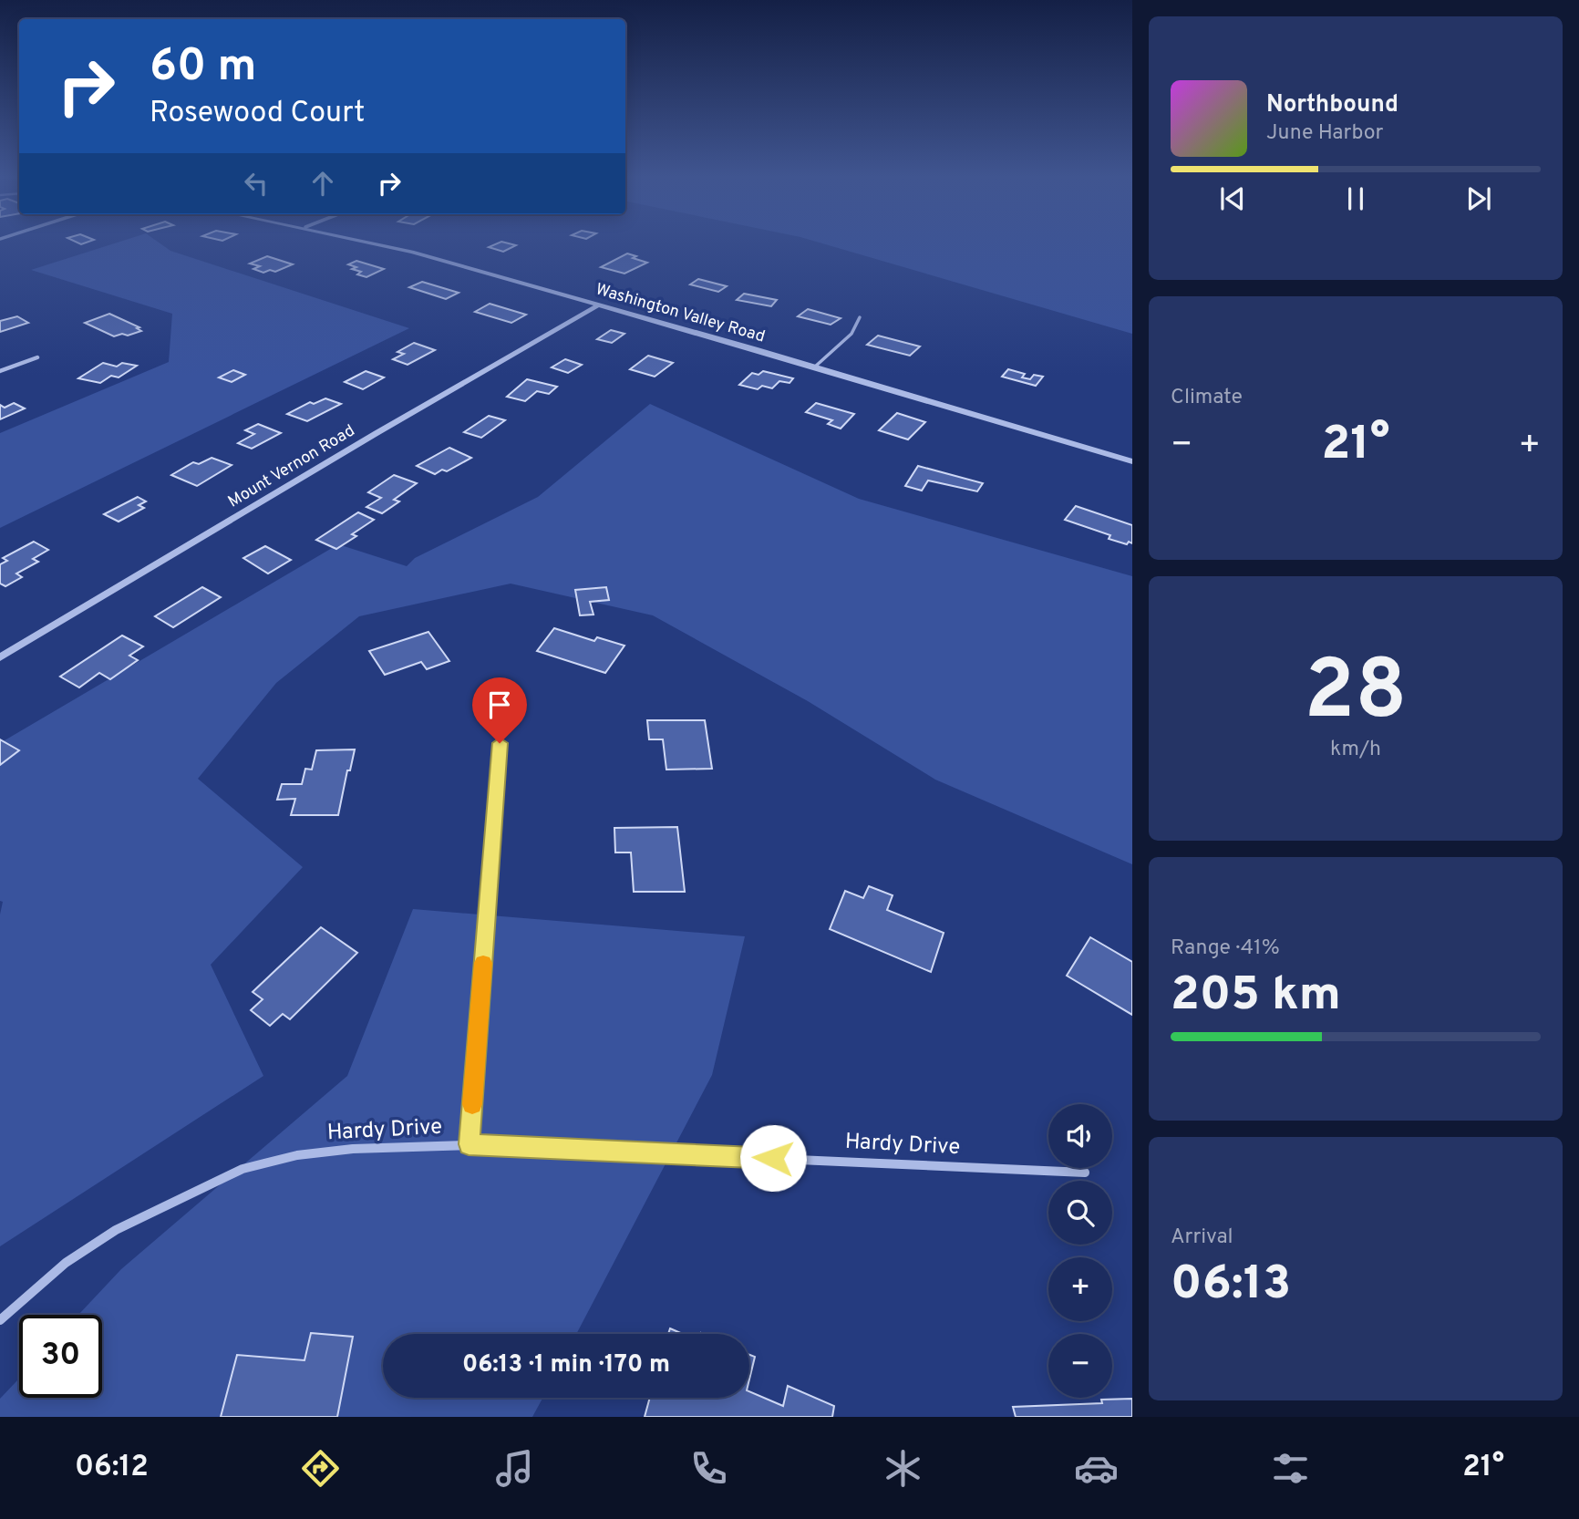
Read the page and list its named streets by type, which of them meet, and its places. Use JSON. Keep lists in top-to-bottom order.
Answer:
{
  "streets": {
    "street": ["Washington Valley Road", "Mount Vernon Road", "Hardy Drive"]
  },
  "crossings": [
    ["Washington Valley Road", "Mount Vernon Road"]
  ],
  "page": {
    "turn": ["60 m", "Rosewood Court"],
    "song": ["Northbound", "June Harbor"],
    "tile": [
      "Climate",
      ["28", "km/h"],
      ["Range · 41%", "205 km"],
      ["Arrival", "06:13"]
    ],
    "heat": ["−", "21°", "+"],
    "map_buttons": ["+", "−"],
    "limit": "30",
    "trip": "06:13 · 1 min · 170 m",
    "tabs": ["06:12", "21°"]
  }
}
